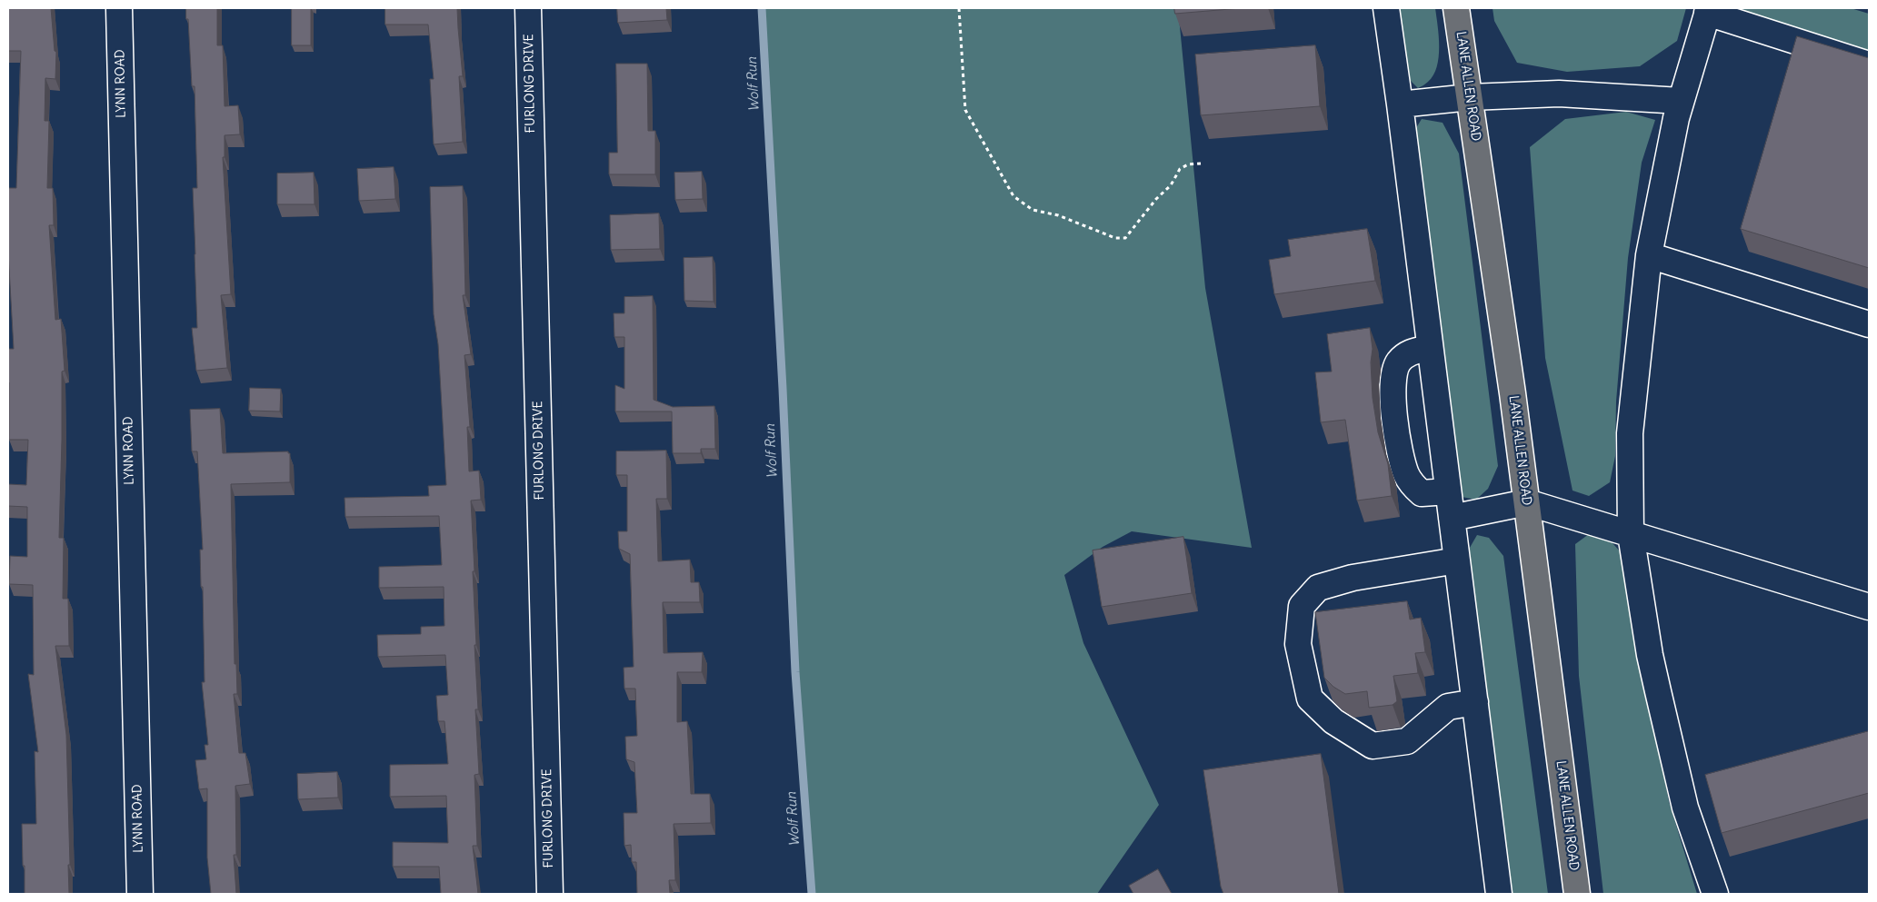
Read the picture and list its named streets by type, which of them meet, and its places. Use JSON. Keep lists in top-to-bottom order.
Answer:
{
  "streets": {
    "main road": ["LANE ALLEN ROAD"],
    "street": ["LYNN ROAD", "FURLONG DRIVE"]
  },
  "water": ["Wolf Run"]
}
